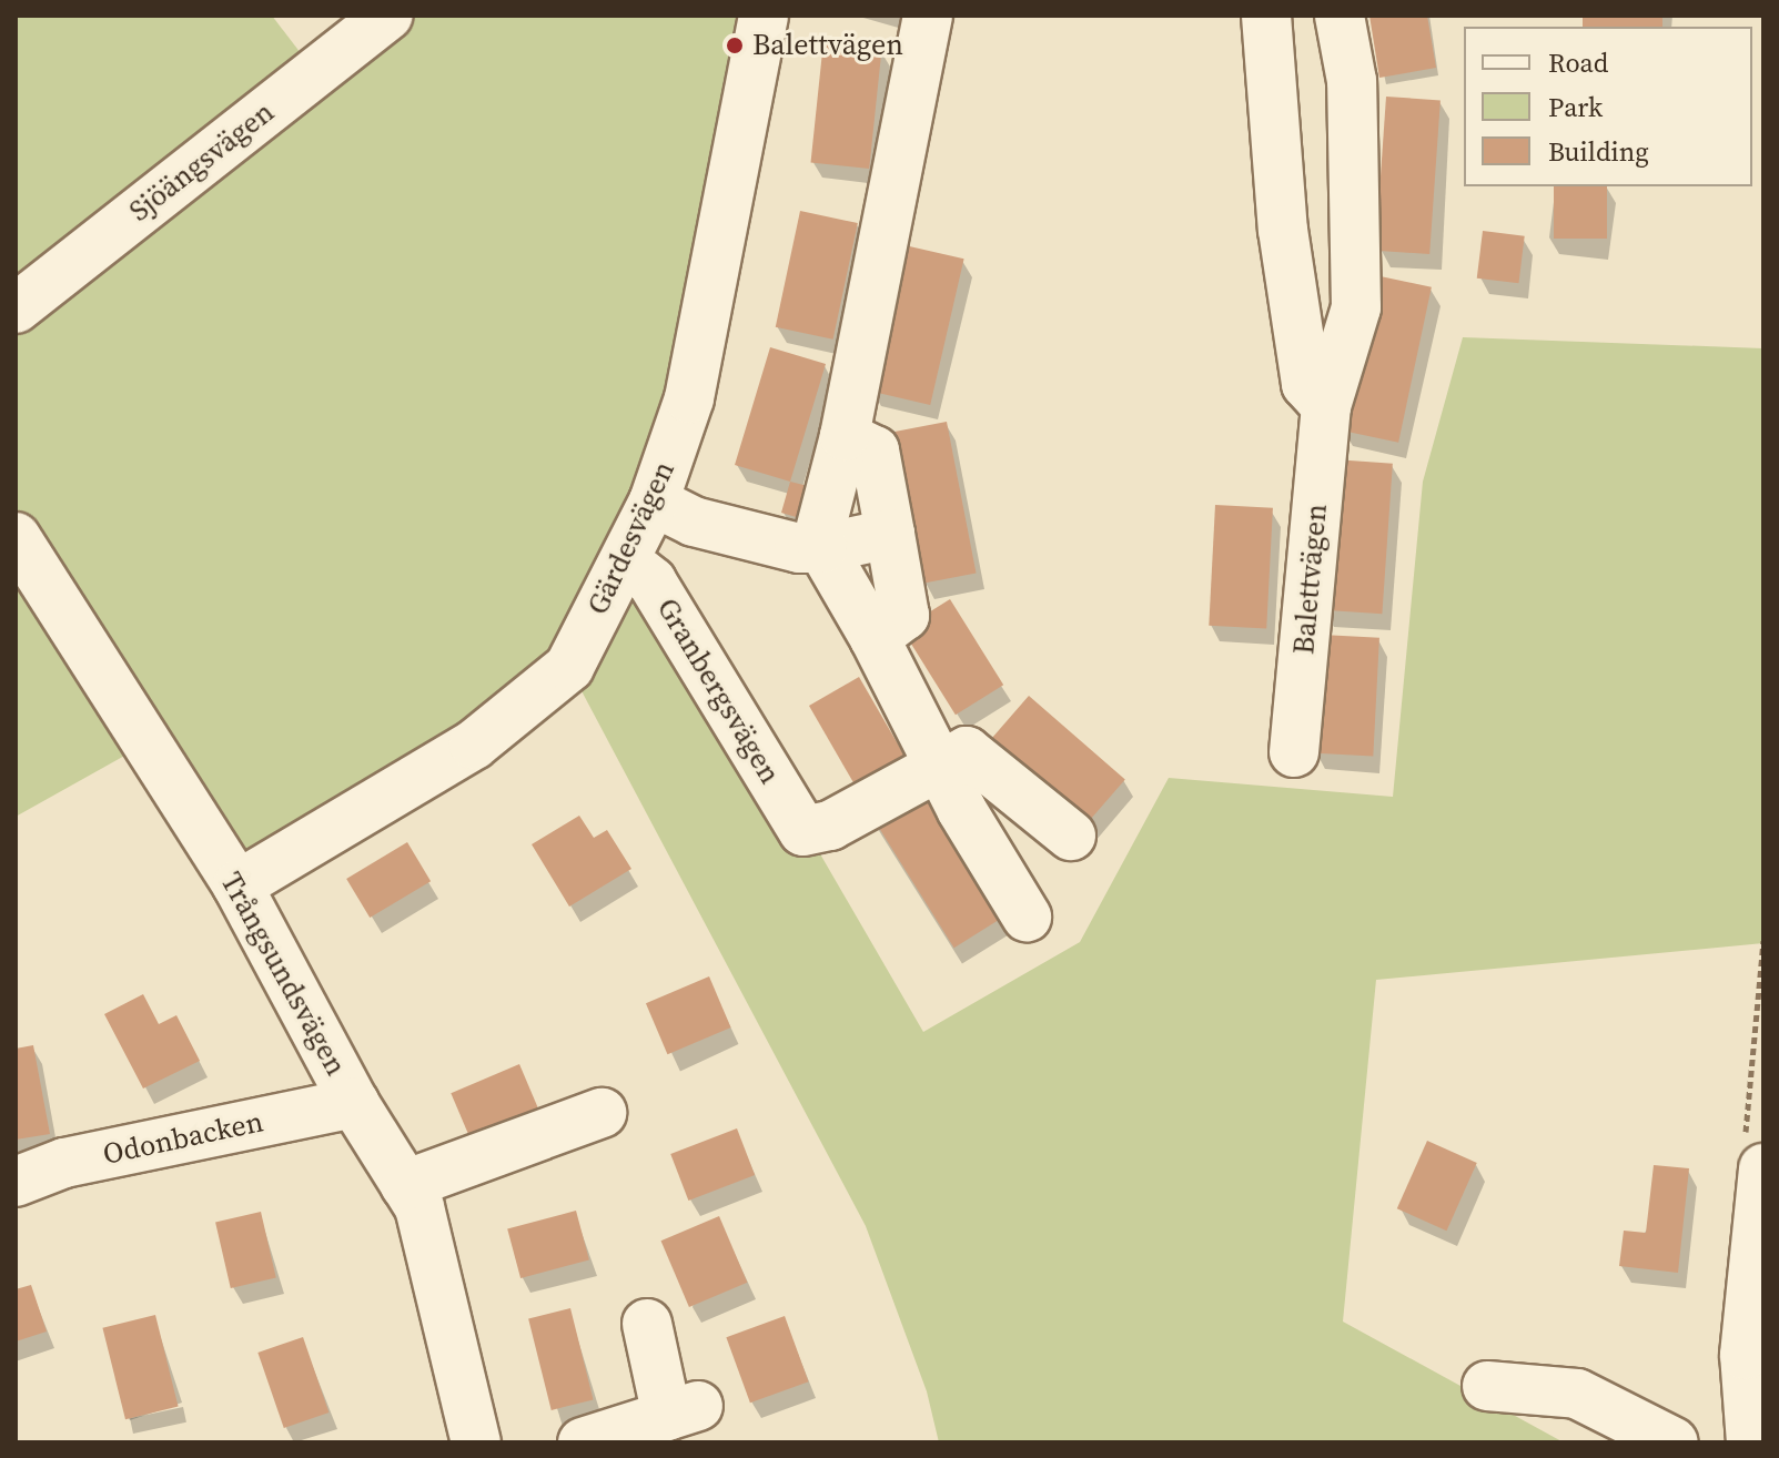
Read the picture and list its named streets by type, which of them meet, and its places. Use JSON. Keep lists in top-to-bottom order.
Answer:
{
  "streets": {
    "street": [
      "Sjöängsvägen",
      "Gärdesvägen",
      "Balettvägen",
      "Granbergsvägen",
      "Trångsundsvägen",
      "Odonbacken"
    ]
  },
  "crossings": [
    ["Gärdesvägen", "Granbergsvägen"],
    ["Gärdesvägen", "Trångsundsvägen"],
    ["Trångsundsvägen", "Odonbacken"]
  ],
  "places": ["Balettvägen"],
  "legend": ["Road", "Park", "Building"]
}
